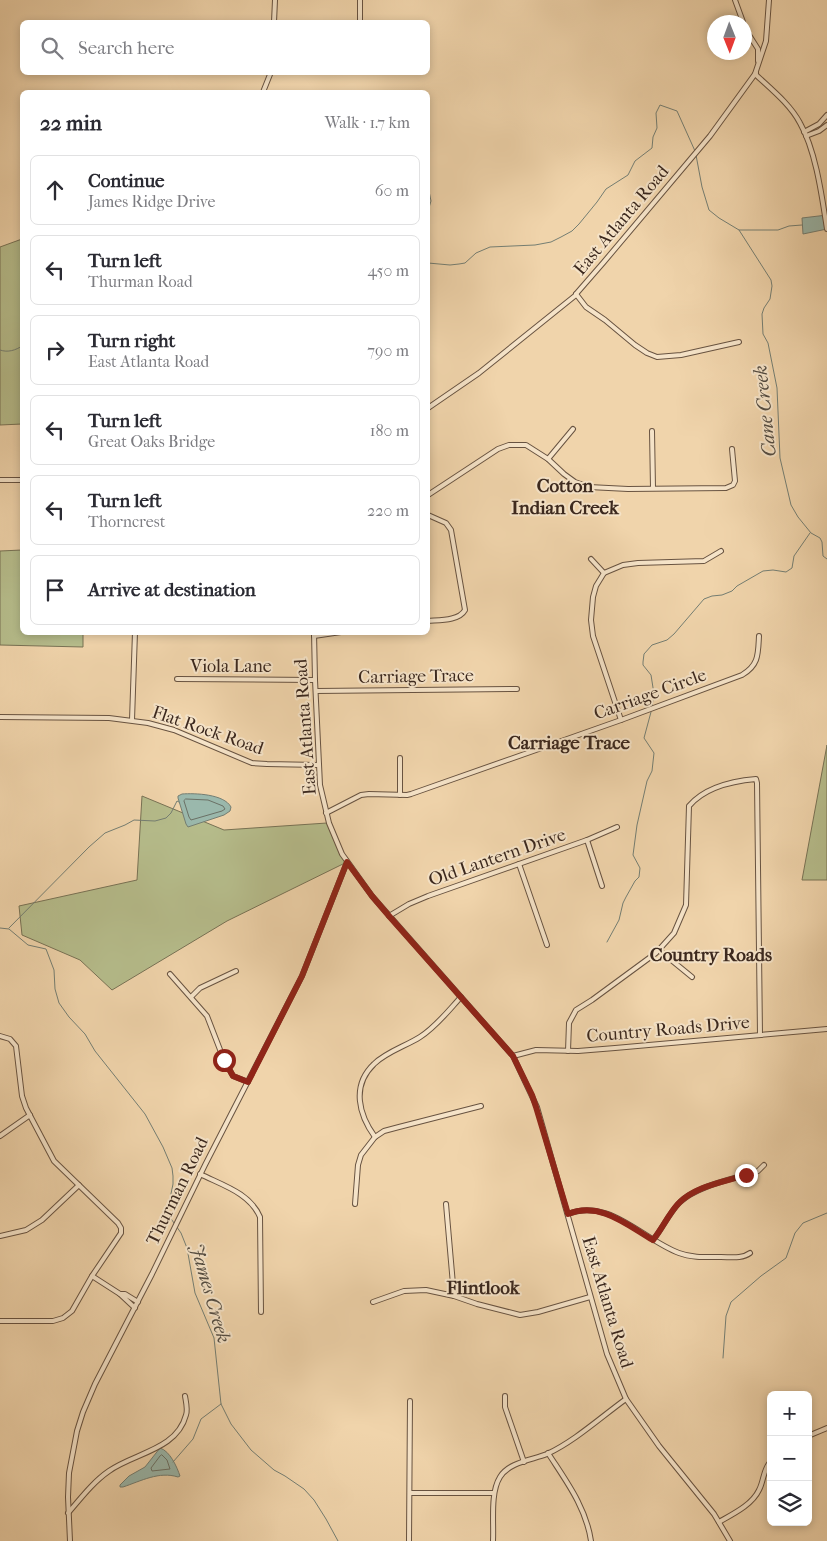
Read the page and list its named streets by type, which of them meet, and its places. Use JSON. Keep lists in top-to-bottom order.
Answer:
{
  "streets": {
    "street": [
      "East Atlanta Road",
      "Viola Lane",
      "Carriage Trace",
      "Carriage Circle",
      "Flat Rock Road",
      "Old Lantern Drive",
      "Country Roads Drive",
      "Thurman Road"
    ]
  },
  "crossings": [
    ["East Atlanta Road", "Viola Lane"],
    ["East Atlanta Road", "Carriage Trace"],
    ["East Atlanta Road", "Carriage Circle"],
    ["East Atlanta Road", "Flat Rock Road"],
    ["East Atlanta Road", "Old Lantern Drive"],
    ["East Atlanta Road", "Country Roads Drive"],
    ["East Atlanta Road", "Thurman Road"]
  ],
  "districts": [
    "Cotton Indian Creek",
    "Carriage Trace",
    "Country Roads",
    "Flintlook"
  ],
  "water": ["Cane Creek", "James Creek"],
  "north": "bottom",
  "page": {
    "search": "Search here",
    "heading": ["22 min", "Walk · 1.7 km"],
    "list": [
      ["Continue", "James Ridge Drive", "60 m"],
      ["Turn left", "Thurman Road", "450 m"],
      ["Turn right", "East Atlanta Road", "790 m"],
      ["Turn left", "Great Oaks Bridge", "180 m"],
      ["Turn left", "Thorncrest", "220 m"],
      "Arrive at destination"
    ],
    "map_buttons": ["+", "−"]
  }
}
